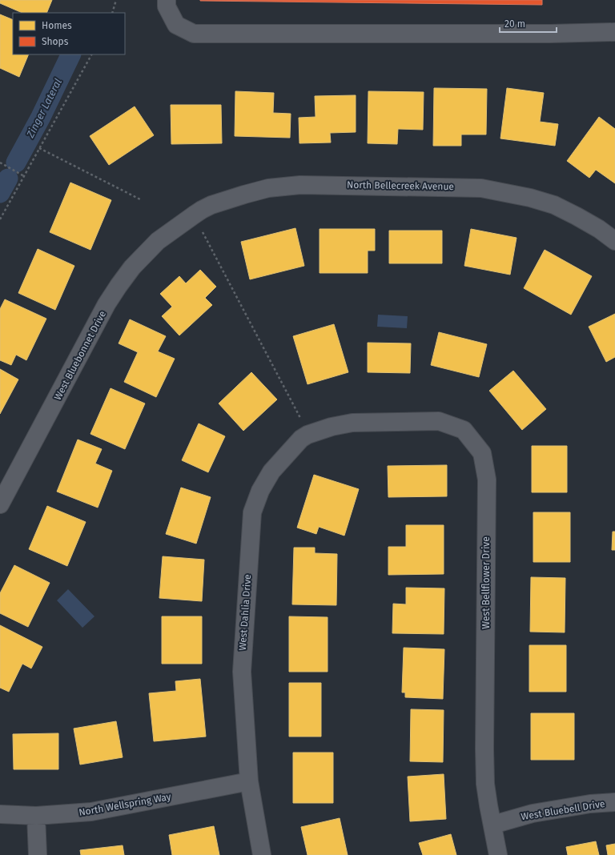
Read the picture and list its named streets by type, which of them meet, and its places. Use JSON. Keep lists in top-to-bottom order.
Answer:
{
  "streets": {
    "street": [
      "North Bellecreek Avenue",
      "West Bluebonnet Drive",
      "West Bellflower Drive",
      "West Dahlia Drive",
      "North Wellspring Way",
      "West Bluebell Drive"
    ]
  },
  "crossings": [
    ["North Bellecreek Avenue", "West Bluebonnet Drive"],
    ["West Bellflower Drive", "West Dahlia Drive"],
    ["West Bellflower Drive", "West Bluebell Drive"],
    ["West Dahlia Drive", "North Wellspring Way"]
  ],
  "water": ["Zinger Lateral"],
  "legend": ["Homes", "Shops"],
  "scale_bar": "20 m"
}
